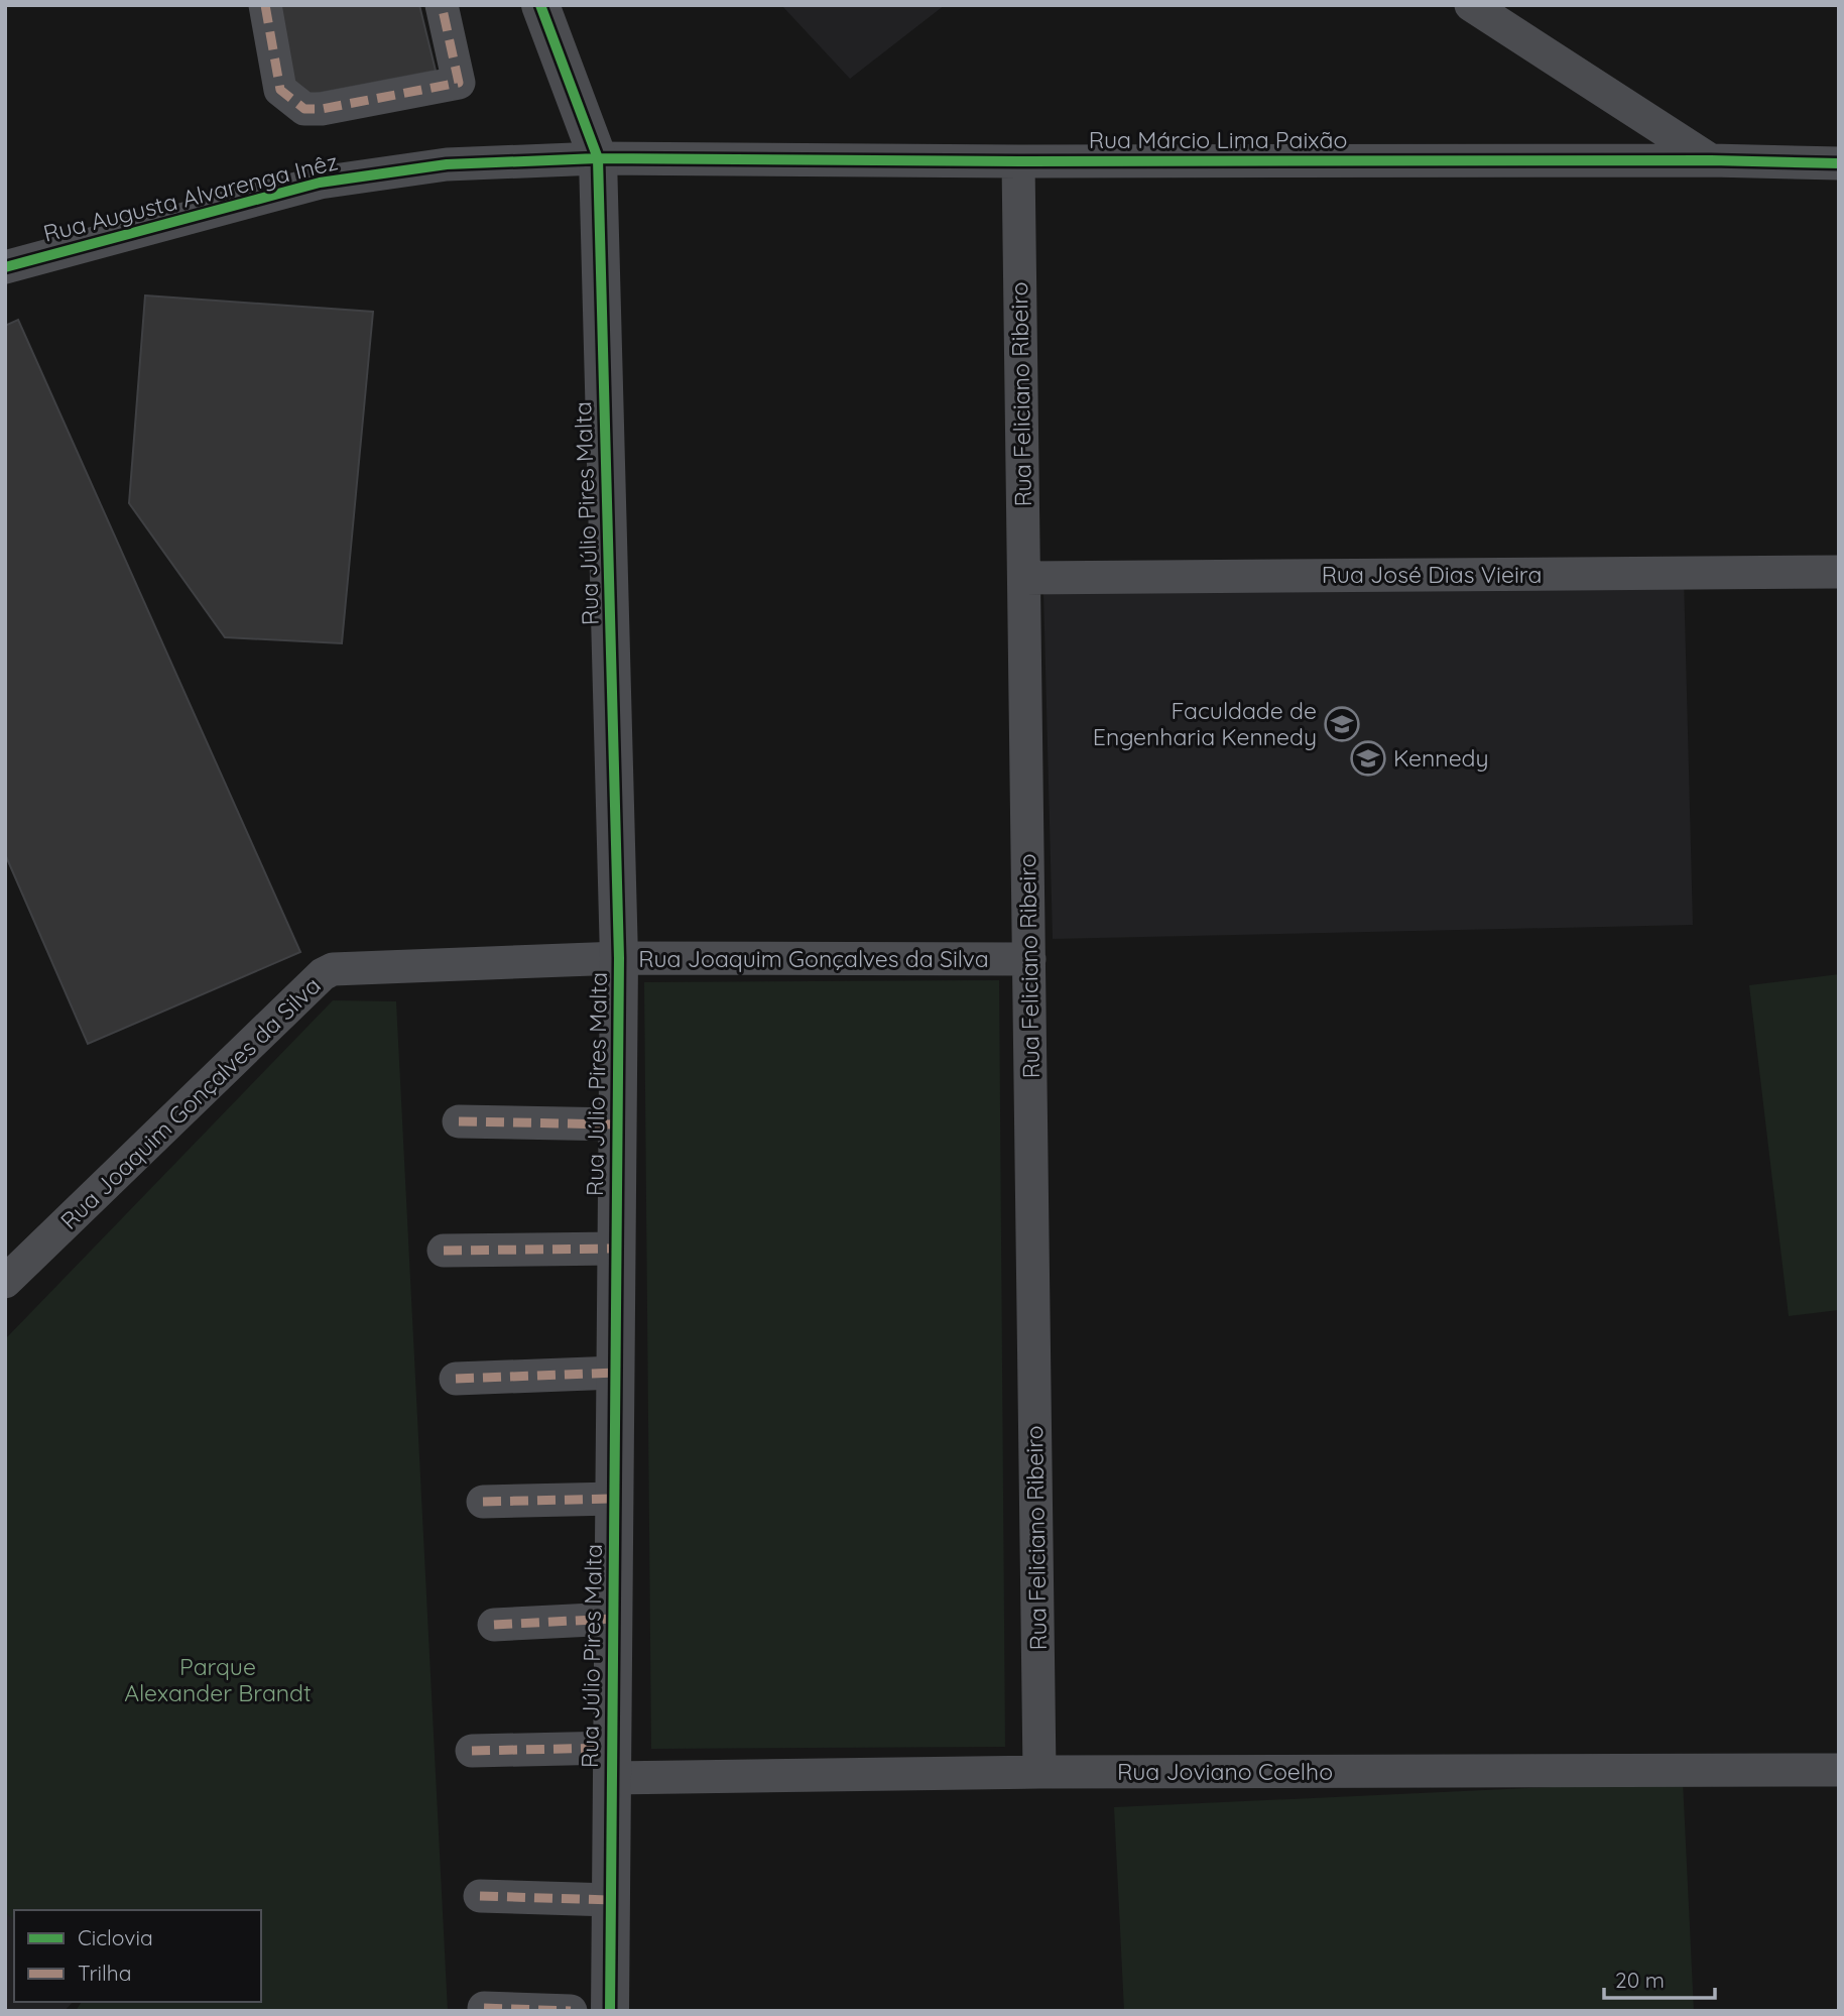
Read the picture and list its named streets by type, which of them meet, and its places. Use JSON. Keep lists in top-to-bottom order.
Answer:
{
  "streets": {
    "street": [
      "Rua Márcio Lima Paixão",
      "Rua Augusta Alvarenga Inêz",
      "Rua Feliciano Ribeiro",
      "Rua Júlio Pires Malta",
      "Rua José Dias Vieira",
      "Rua Joaquim Gonçalves da Silva",
      "Rua Joviano Coelho"
    ]
  },
  "crossings": [
    ["Rua Márcio Lima Paixão", "Rua Augusta Alvarenga Inêz"],
    ["Rua Márcio Lima Paixão", "Rua Feliciano Ribeiro"],
    ["Rua Márcio Lima Paixão", "Rua Júlio Pires Malta"],
    ["Rua Augusta Alvarenga Inêz", "Rua Júlio Pires Malta"],
    ["Rua Feliciano Ribeiro", "Rua José Dias Vieira"],
    ["Rua Feliciano Ribeiro", "Rua Joaquim Gonçalves da Silva"],
    ["Rua Feliciano Ribeiro", "Rua Joviano Coelho"],
    ["Rua Júlio Pires Malta", "Rua Joaquim Gonçalves da Silva"],
    ["Rua Júlio Pires Malta", "Rua Joviano Coelho"]
  ],
  "parks": ["Parque Alexander Brandt"],
  "places": {
    "school or university": ["Faculdade de Engenharia Kennedy", "Kennedy"]
  },
  "legend": ["Ciclovia", "Trilha"],
  "scale_bar": "20 m"
}
